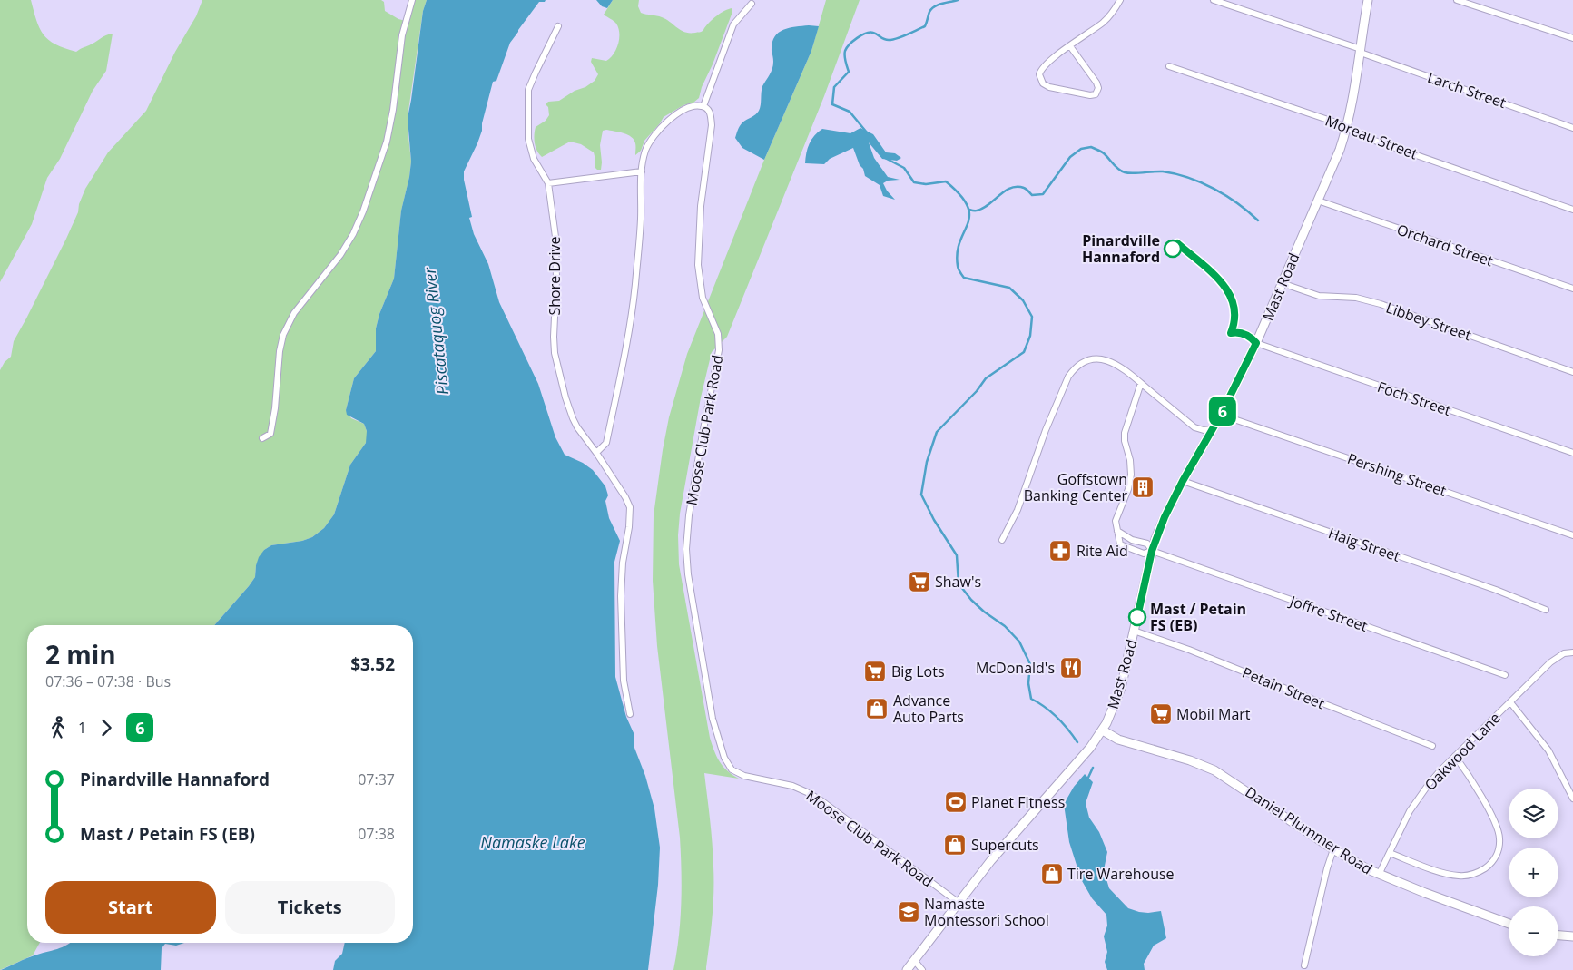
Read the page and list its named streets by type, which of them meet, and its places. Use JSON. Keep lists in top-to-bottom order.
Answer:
{
  "streets": {
    "main road": ["Mast Road", "Daniel Plummer Road"],
    "street": [
      "Larch Street",
      "Moreau Street",
      "Orchard Street",
      "Shore Drive",
      "Libbey Street",
      "Foch Street",
      "Moose Club Park Road",
      "Pershing Street",
      "Haig Street",
      "Joffre Street",
      "Petain Street",
      "Oakwood Lane"
    ]
  },
  "crossings": [
    ["Larch Street", "Mast Road"],
    ["Moreau Street", "Mast Road"],
    ["Orchard Street", "Mast Road"],
    ["Mast Road", "Libbey Street"],
    ["Mast Road", "Foch Street"],
    ["Mast Road", "Moose Club Park Road"],
    ["Mast Road", "Pershing Street"],
    ["Mast Road", "Haig Street"],
    ["Mast Road", "Joffre Street"],
    ["Mast Road", "Petain Street"],
    ["Mast Road", "Daniel Plummer Road"],
    ["Oakwood Lane", "Daniel Plummer Road"]
  ],
  "water": ["Piscataquog River", "Namaske Lake"],
  "places": {
    "other": ["Pinardville Hannaford", "Mast / Petain FS (EB)"],
    "building": ["Goffstown Banking Center"],
    "pharmacy": ["Rite Aid"],
    "supermarket": ["Shaw's", "Big Lots", "Mobil Mart"],
    "restaurant": ["McDonald's"],
    "shop": ["Advance Auto Parts", "Supercuts", "Tire Warehouse"],
    "sports": ["Planet Fitness"],
    "school or university": ["Namaste Montessori School"]
  },
  "lines": ["bus line 6"],
  "page": {
    "on_map": "6",
    "heading": ["2 min", "07:36 – 07:38 · Bus", "$3.52"],
    "legs": ["1", "6"],
    "list": [
      {
        "name": "Pinardville Hannaford",
        "value": "07:37"
      },
      {
        "name": "Mast / Petain FS (EB)",
        "value": "07:38"
      }
    ],
    "map_buttons": ["+", "−"],
    "buttons": ["Start", "Tickets"]
  }
}
